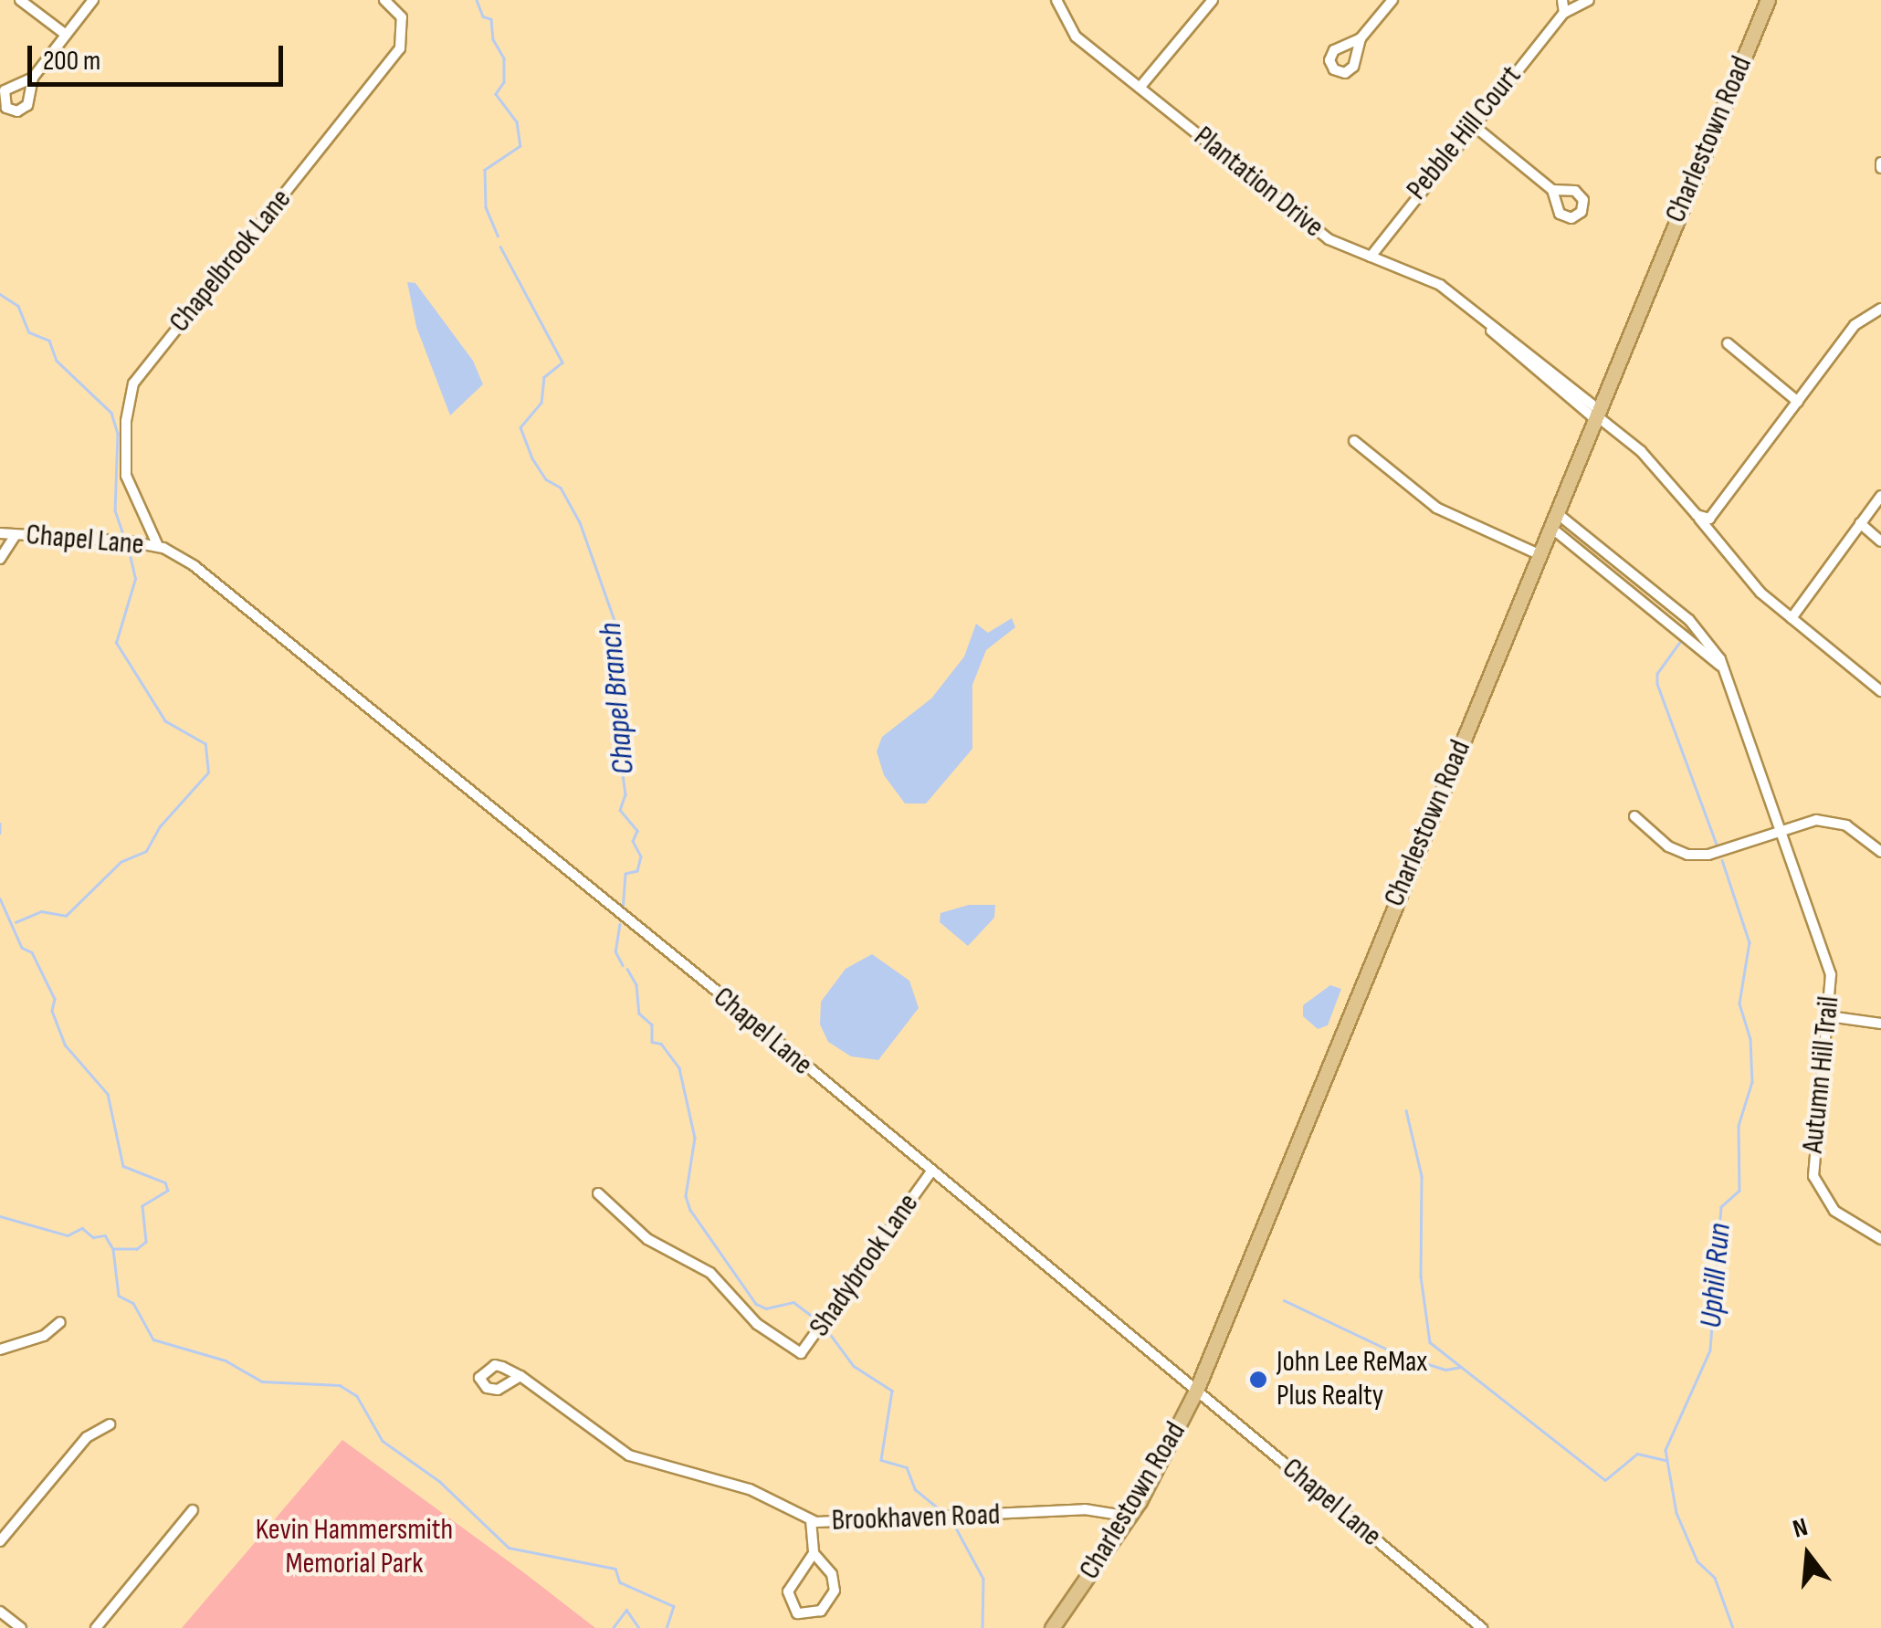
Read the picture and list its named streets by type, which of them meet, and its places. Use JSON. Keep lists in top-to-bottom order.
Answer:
{
  "streets": {
    "main road": ["Charlestown Road"],
    "street": [
      "Pebble Hill Court",
      "Plantation Drive",
      "Chapelbrook Lane",
      "Chapel Lane",
      "Autumn Hill Trail",
      "Shadybrook Lane",
      "Brookhaven Road"
    ]
  },
  "crossings": [
    ["Pebble Hill Court", "Plantation Drive"],
    ["Charlestown Road", "Plantation Drive"],
    ["Charlestown Road", "Chapel Lane"],
    ["Charlestown Road", "Autumn Hill Trail"],
    ["Charlestown Road", "Brookhaven Road"],
    ["Chapelbrook Lane", "Chapel Lane"],
    ["Chapel Lane", "Shadybrook Lane"]
  ],
  "water": ["Chapel Branch", "Uphill Run"],
  "parks": ["Kevin Hammersmith Memorial Park"],
  "places": ["John Lee ReMax Plus Realty"],
  "scale_bar": "200 m",
  "north": "top"
}
